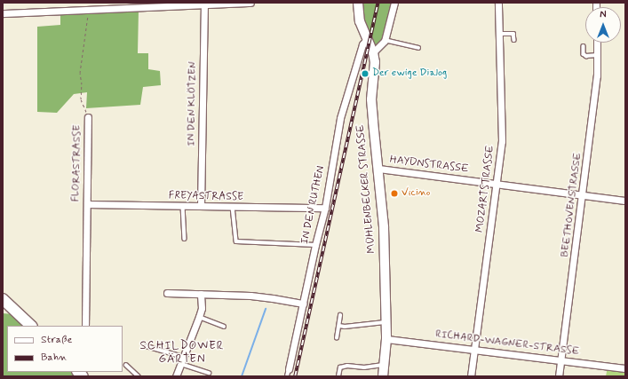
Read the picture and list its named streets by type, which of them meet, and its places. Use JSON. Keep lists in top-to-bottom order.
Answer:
{
  "streets": {
    "main road": ["MÜHLENBECKER STRASSE"],
    "street": [
      "IN DEN KLÖTZEN",
      "FLORASTRASSE",
      "HAYDNSTRASSE",
      "MOZARTSTRASSE",
      "FREYASTRASSE",
      "IN DEN RUTHEN",
      "BEETHOVENSTRASSE",
      "RICHARD-WAGNER-STRASSE"
    ]
  },
  "crossings": [
    ["IN DEN KLÖTZEN", "FREYASTRASSE"],
    ["FLORASTRASSE", "FREYASTRASSE"],
    ["HAYDNSTRASSE", "MÜHLENBECKER STRASSE"],
    ["HAYDNSTRASSE", "MOZARTSTRASSE"],
    ["HAYDNSTRASSE", "BEETHOVENSTRASSE"],
    ["MÜHLENBECKER STRASSE", "IN DEN RUTHEN"],
    ["MÜHLENBECKER STRASSE", "RICHARD-WAGNER-STRASSE"],
    ["MOZARTSTRASSE", "RICHARD-WAGNER-STRASSE"],
    ["FREYASTRASSE", "IN DEN RUTHEN"],
    ["BEETHOVENSTRASSE", "RICHARD-WAGNER-STRASSE"]
  ],
  "districts": ["SCHILDOWER GÄRTEN"],
  "places": ["Der ewige Dialog", "Vicino"],
  "legend": ["Straße", "Bahn"],
  "north": "top"
}
